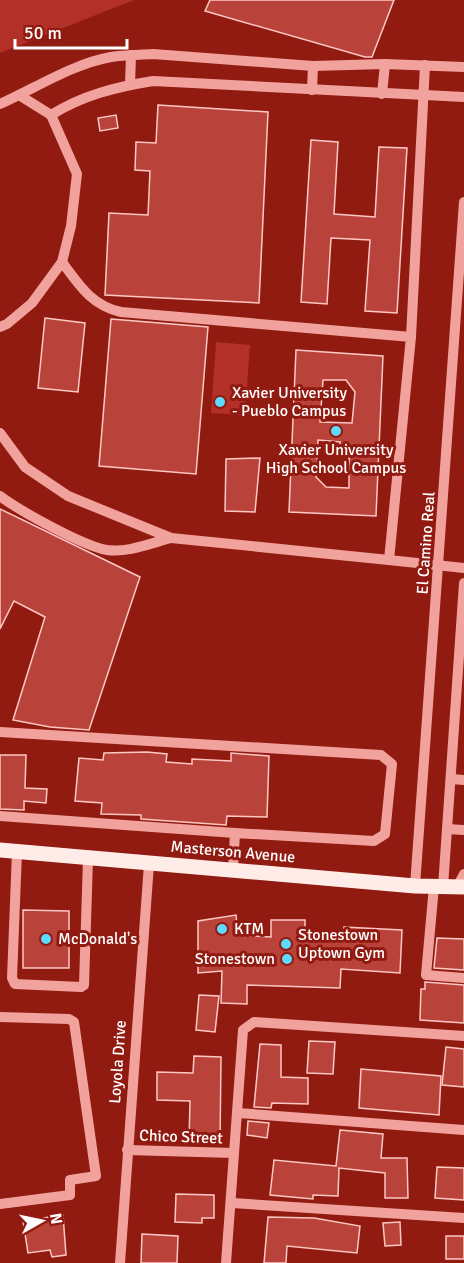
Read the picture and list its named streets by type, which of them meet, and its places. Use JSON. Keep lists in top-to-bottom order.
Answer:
{
  "streets": {
    "main road": ["Masterson Avenue"],
    "street": ["El Camino Real", "Loyola Drive", "Chico Street"]
  },
  "crossings": [
    ["El Camino Real", "Masterson Avenue"],
    ["Masterson Avenue", "Loyola Drive"],
    ["Loyola Drive", "Chico Street"]
  ],
  "places": [
    "Xavier University - Pueblo Campus",
    "Xavier University High School Campus",
    "KTM",
    "McDonald's",
    "Stonestown Uptown Gym",
    "Stonestown"
  ],
  "scale_bar": "50 m",
  "north": "right"
}
